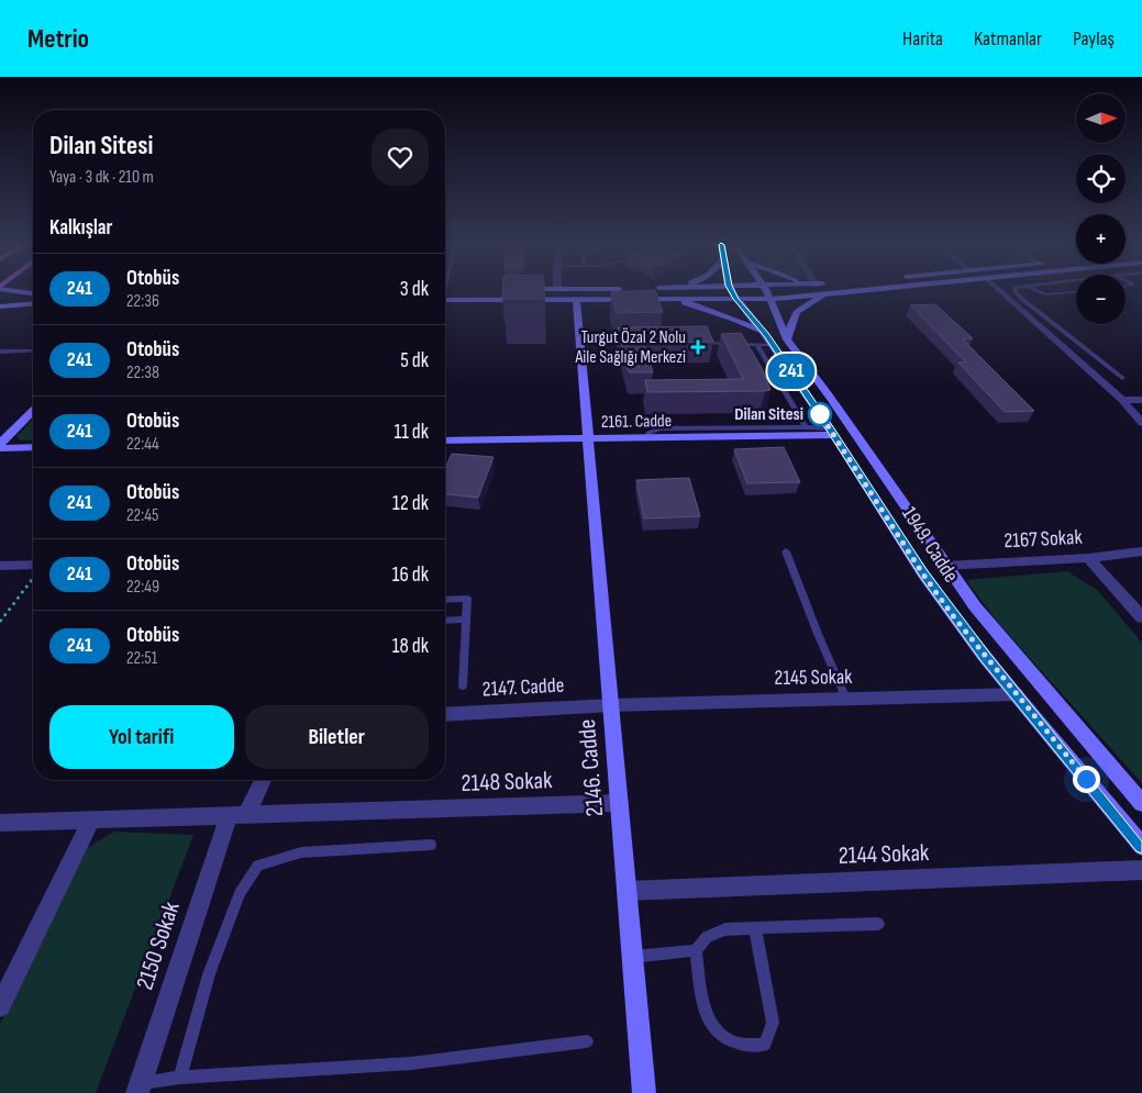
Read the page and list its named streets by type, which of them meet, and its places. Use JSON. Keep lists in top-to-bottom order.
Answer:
{
  "streets": {
    "street": [
      "2161. Cadde",
      "2167 Sokak",
      "1949. Cadde",
      "2145 Sokak",
      "2147. Cadde",
      "2146. Cadde",
      "2148 Sokak",
      "2144 Sokak",
      "2150 Sokak"
    ]
  },
  "crossings": [
    ["2161. Cadde", "1949. Cadde"],
    ["2161. Cadde", "2146. Cadde"],
    ["2167 Sokak", "1949. Cadde"],
    ["1949. Cadde", "2145 Sokak"],
    ["2145 Sokak", "2147. Cadde"],
    ["2145 Sokak", "2146. Cadde"],
    ["2147. Cadde", "2146. Cadde"],
    ["2146. Cadde", "2148 Sokak"],
    ["2146. Cadde", "2144 Sokak"],
    ["2148 Sokak", "2150 Sokak"]
  ],
  "places": {
    "health": ["Turgut Özal 2 Nolu Aile Sağlığı Merkezi"],
    "other": ["Dilan Sitesi"]
  },
  "lines": ["bus line 241"],
  "north": "right",
  "page": {
    "header": "Metrio",
    "nav": ["Harita", "Katmanlar", "Paylaş"],
    "on_map": "241",
    "map_buttons": ["+", "−"],
    "heading": [
      ["Dilan Sitesi", "Yaya · 3 dk · 210 m"],
      "Kalkışlar"
    ],
    "list": [
      {
        "mark": "241",
        "name": "Otobüs",
        "note": "22:36",
        "value": "3 dk"
      },
      {
        "mark": "241",
        "name": "Otobüs",
        "note": "22:38",
        "value": "5 dk"
      },
      {
        "mark": "241",
        "name": "Otobüs",
        "note": "22:44",
        "value": "11 dk"
      },
      {
        "mark": "241",
        "name": "Otobüs",
        "note": "22:45",
        "value": "12 dk"
      },
      {
        "mark": "241",
        "name": "Otobüs",
        "note": "22:49",
        "value": "16 dk"
      },
      {
        "mark": "241",
        "name": "Otobüs",
        "note": "22:51",
        "value": "18 dk"
      }
    ],
    "buttons": ["Yol tarifi", "Biletler"]
  }
}
